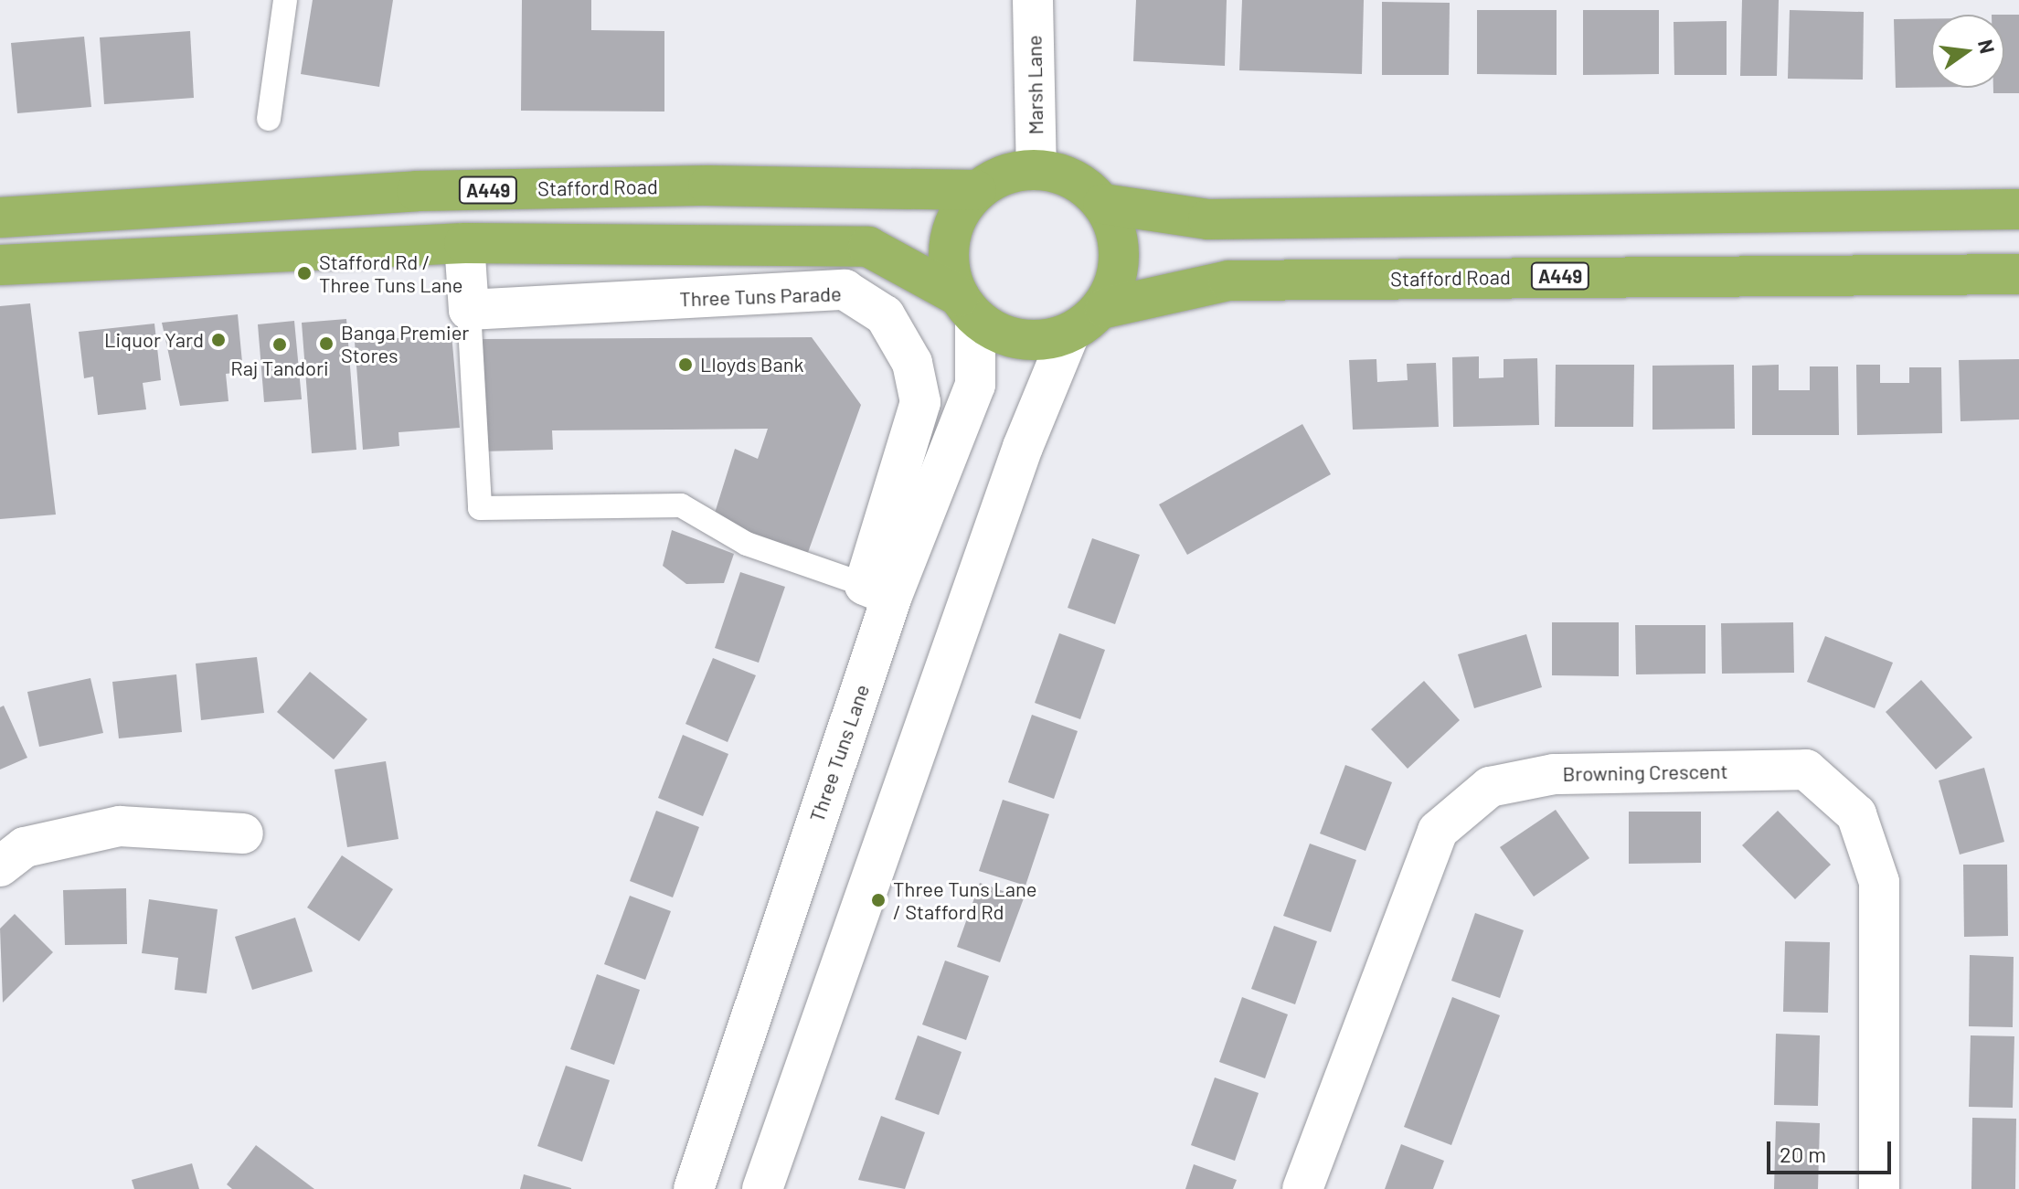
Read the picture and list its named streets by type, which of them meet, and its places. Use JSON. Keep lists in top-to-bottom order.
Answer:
{
  "streets": {
    "highway": ["Stafford Road", "A449"],
    "street": [
      "Marsh Lane",
      "Three Tuns Parade",
      "Three Tuns Lane",
      "Browning Crescent"
    ]
  },
  "crossings": [
    ["Marsh Lane", "Stafford Road"],
    ["Marsh Lane", "A449"],
    ["Marsh Lane", "Three Tuns Lane"],
    ["Stafford Road", "A449"],
    ["Stafford Road", "Three Tuns Lane"],
    ["A449", "Three Tuns Lane"],
    ["Three Tuns Parade", "Three Tuns Lane"]
  ],
  "places": [
    "Stafford Rd / Three Tuns Lane",
    "Liquor Yard",
    "Banga Premier Stores",
    "Raj Tandori",
    "Lloyds Bank",
    "Three Tuns Lane / Stafford Rd"
  ],
  "scale_bar": "20 m",
  "north": "right"
}
